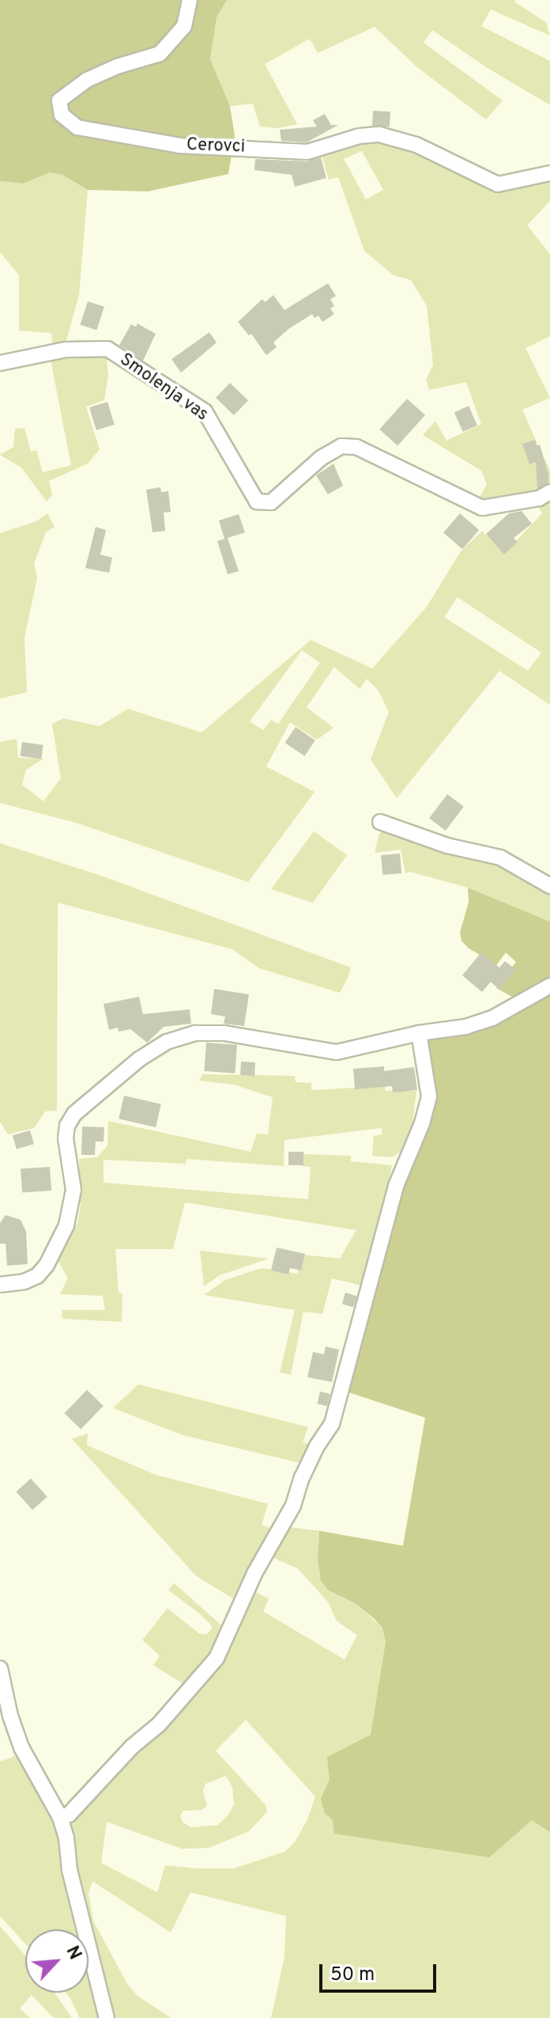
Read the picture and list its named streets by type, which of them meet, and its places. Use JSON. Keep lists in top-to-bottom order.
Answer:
{
  "streets": {
    "street": ["Cerovci", "Smolenja vas"]
  },
  "scale_bar": "50 m",
  "north": "top right"
}
